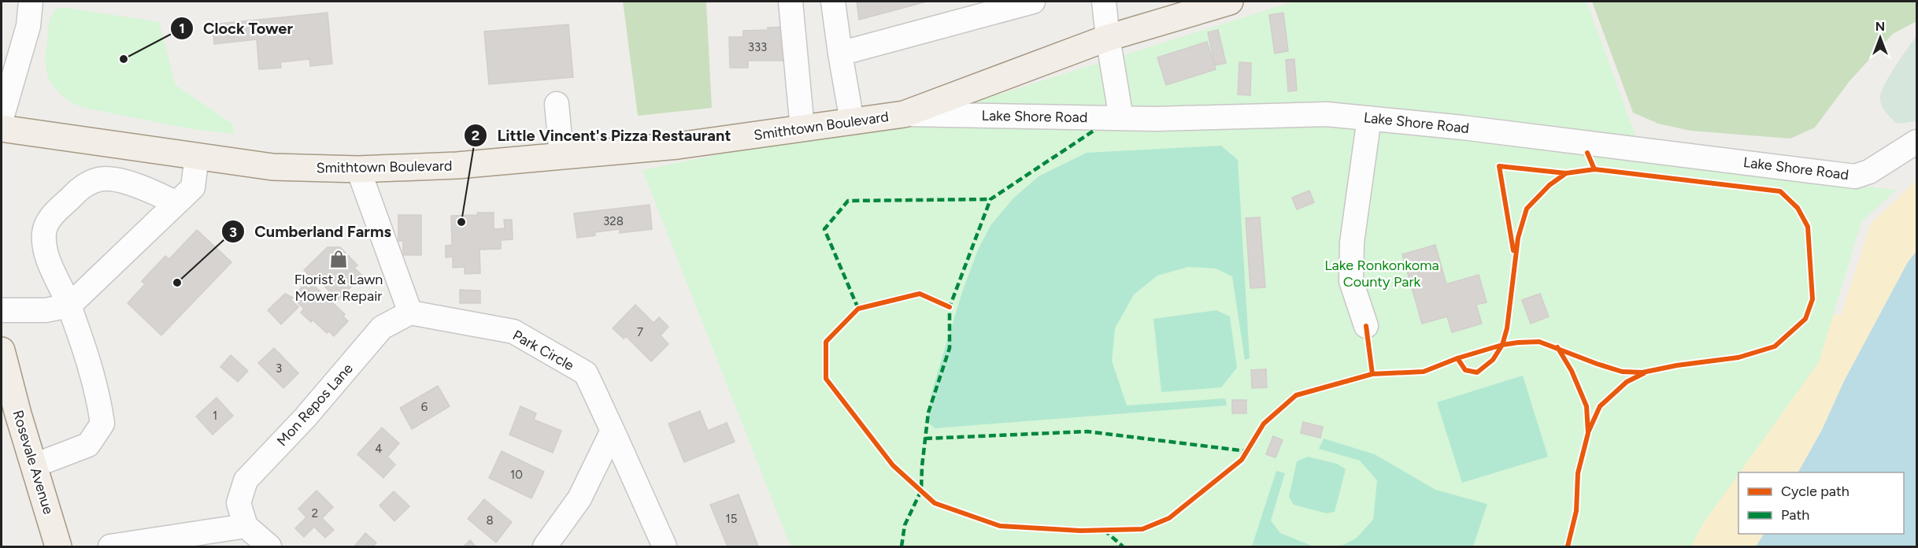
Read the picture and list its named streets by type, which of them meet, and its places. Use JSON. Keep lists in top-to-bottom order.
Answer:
{
  "streets": {
    "main road": ["Smithtown Boulevard", "Rosevale Avenue"],
    "street": ["Lake Shore Road", "Park Circle", "Mon Repos Lane"]
  },
  "crossings": [
    ["Lake Shore Road", "Smithtown Boulevard"],
    ["Park Circle", "Mon Repos Lane"]
  ],
  "parks": ["Lake Ronkonkoma County Park"],
  "places": {
    "other": ["Clock Tower", "Little Vincent's Pizza Restaurant", "Cumberland Farms"],
    "shop": ["Florist & Lawn Mower Repair"]
  },
  "house_numbers": [
    "333",
    "328",
    "7",
    "3",
    "6",
    "1",
    "4",
    "10",
    "2",
    "15",
    "8"
  ],
  "legend": ["Cycle path", "Path"],
  "north": "top"
}
